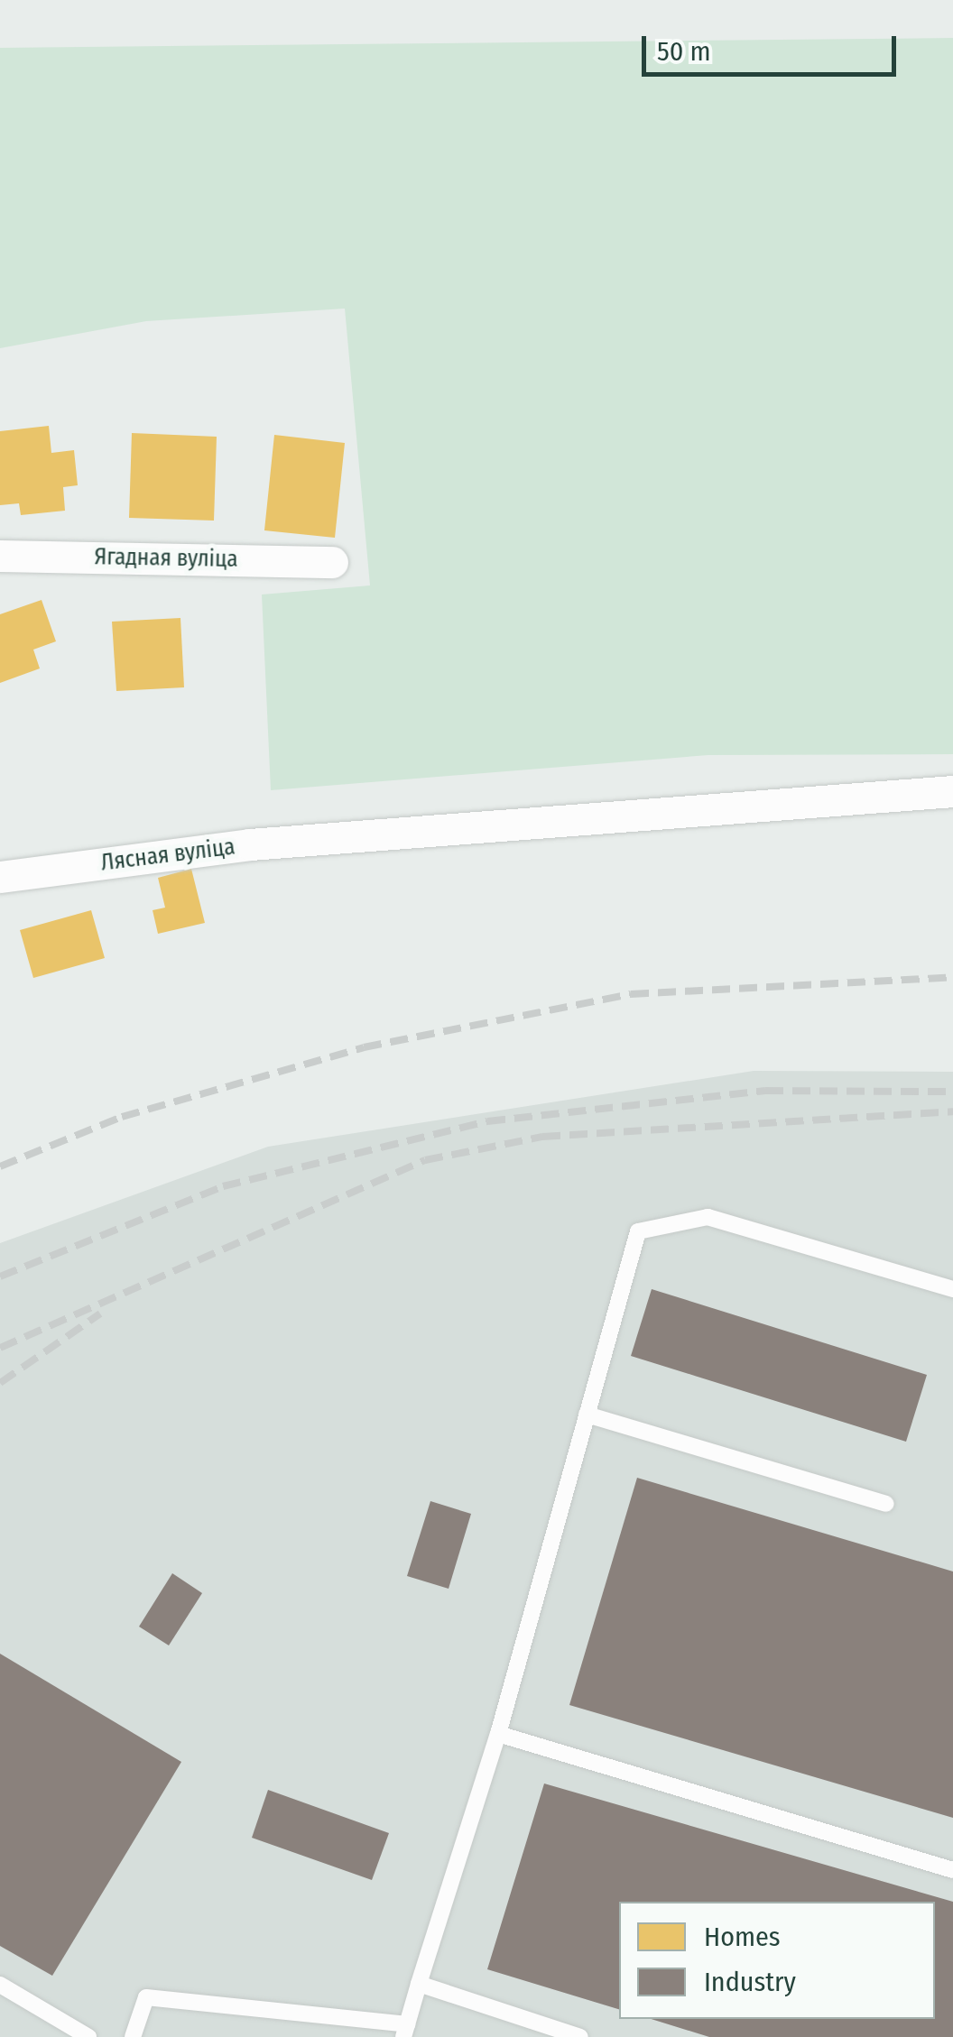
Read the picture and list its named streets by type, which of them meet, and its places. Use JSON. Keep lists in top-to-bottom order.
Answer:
{
  "streets": {
    "street": ["Ягадная вуліца", "Лясная вуліца"]
  },
  "legend": ["Homes", "Industry"],
  "scale_bar": "50 m"
}
